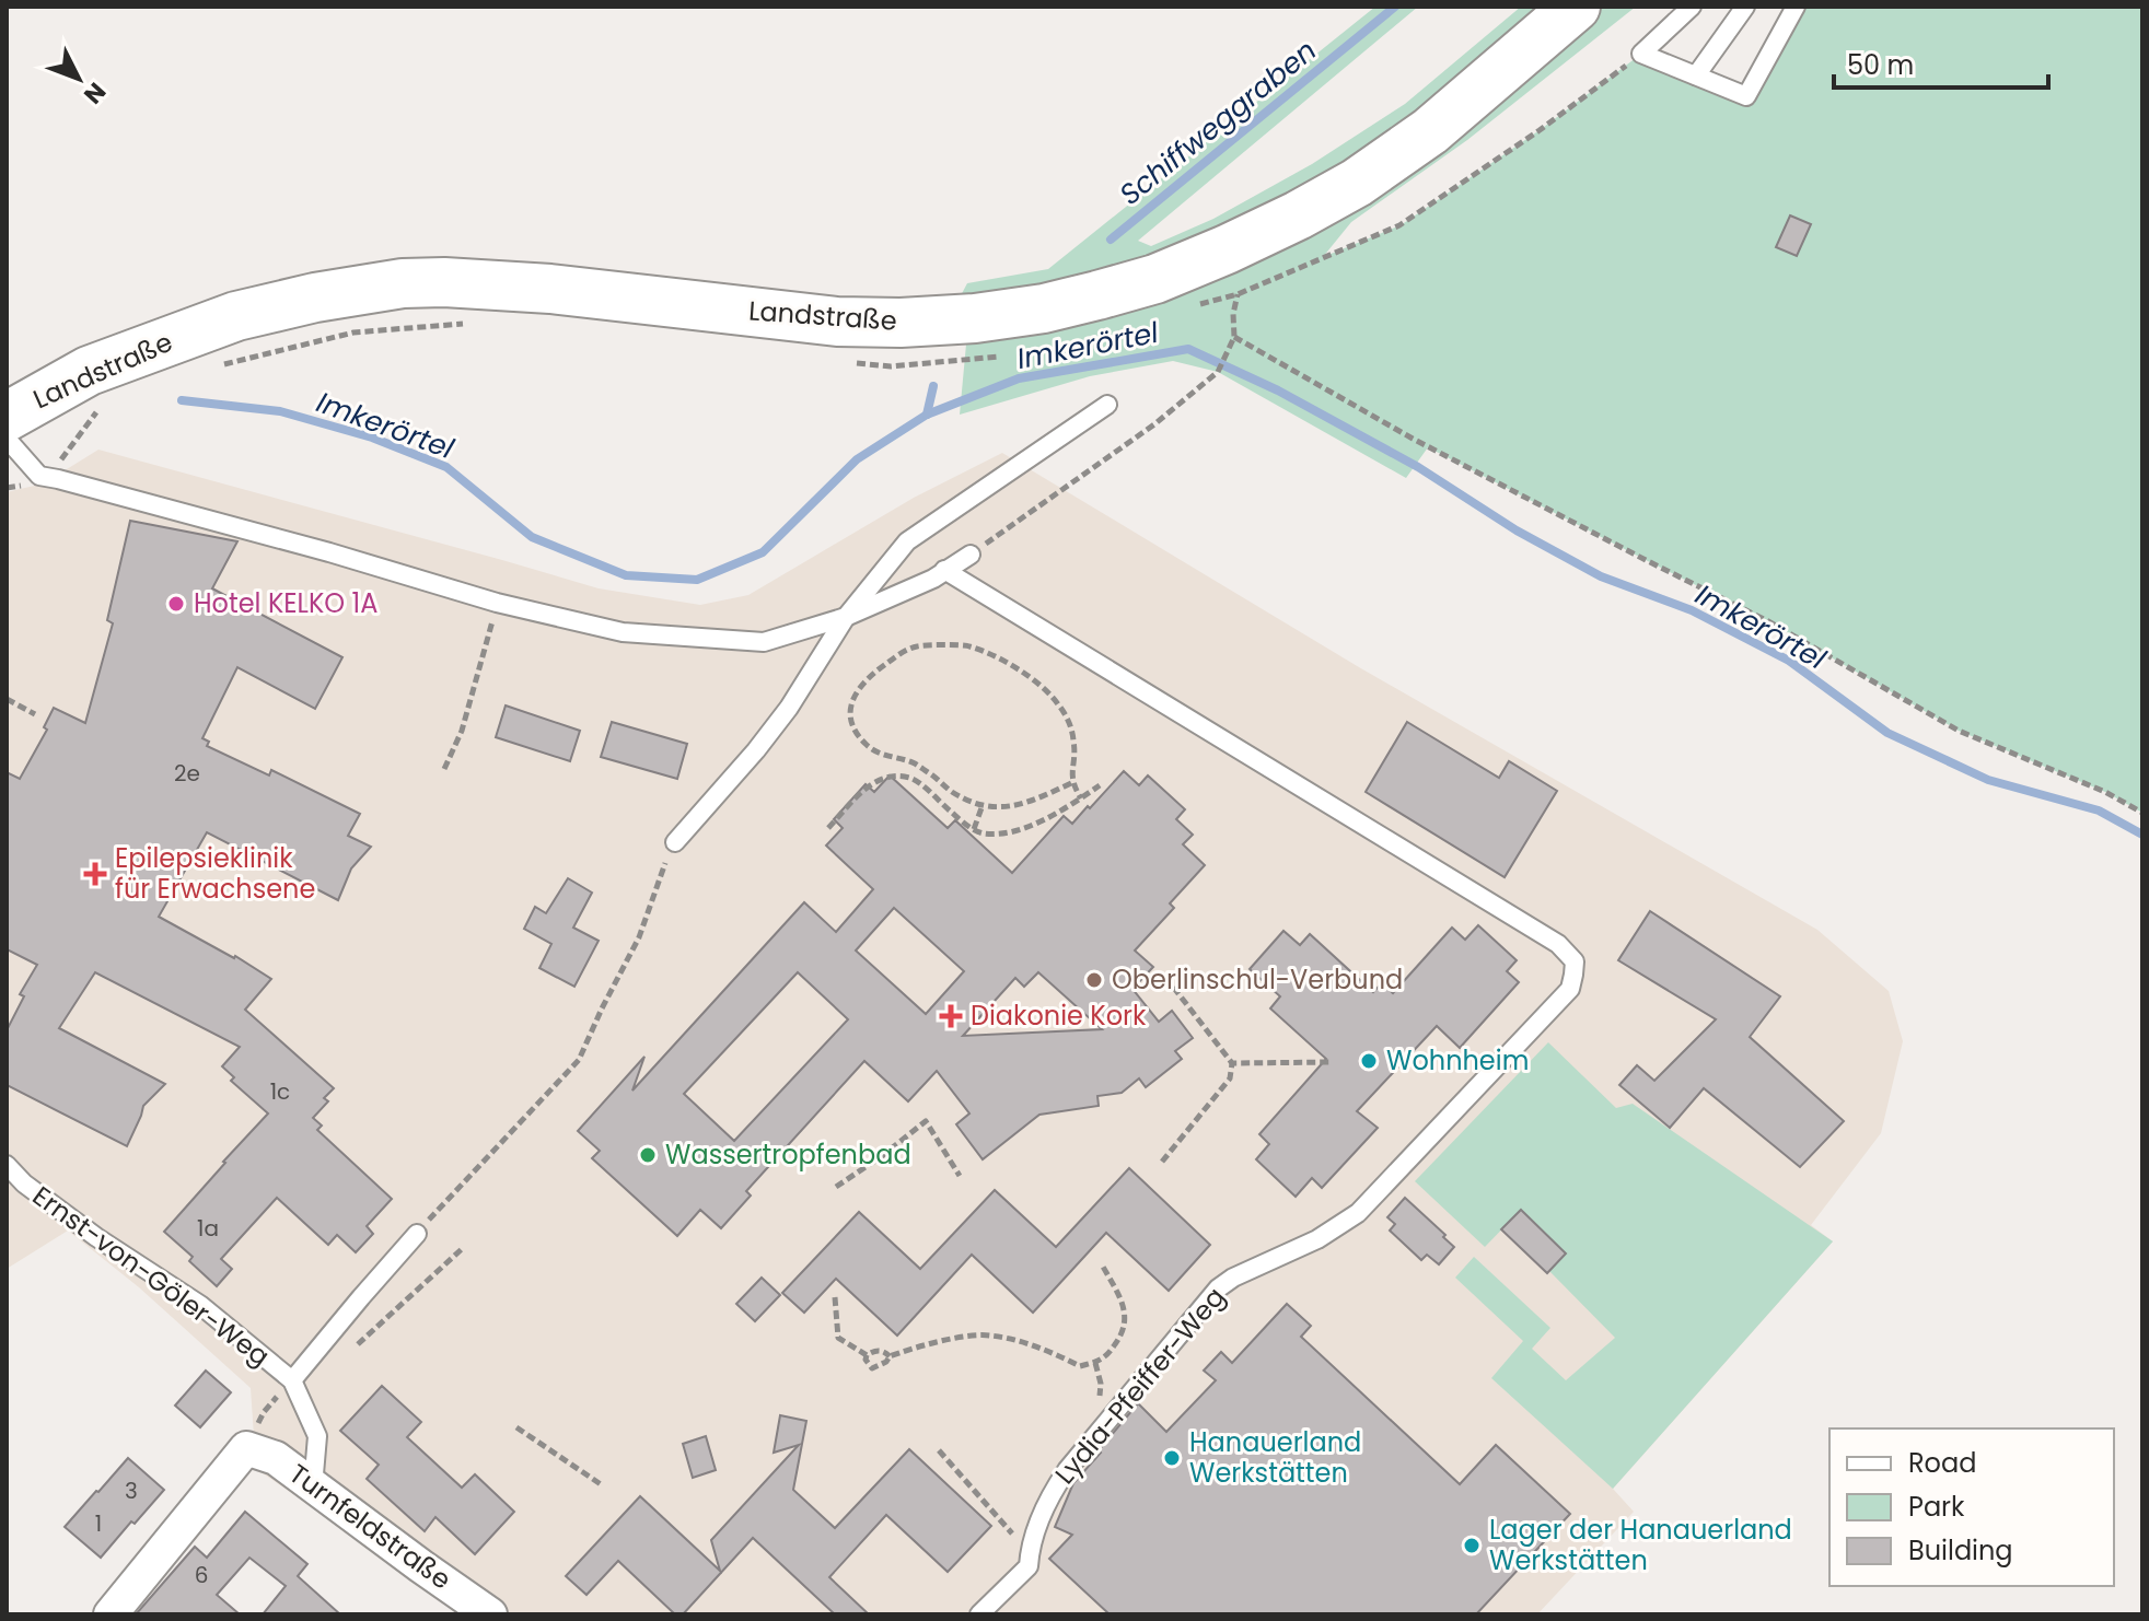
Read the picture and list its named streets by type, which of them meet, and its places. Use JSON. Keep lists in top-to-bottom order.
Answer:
{
  "streets": {
    "main road": ["Landstraße"],
    "street": ["Turnfeldstraße"],
    "lane": ["Ernst-von-Göler-Weg", "Lydia-Pfeiffer-Weg"]
  },
  "crossings": [
    ["Ernst-von-Göler-Weg", "Turnfeldstraße"]
  ],
  "water": ["Schiffweggraben", "Imkerörtel"],
  "places": {
    "other": [
      "Hotel KELKO 1A",
      "Oberlinschul-Verbund",
      "Wohnheim",
      "Wassertropfenbad",
      "Hanauerland Werkstätten",
      "Lager der Hanauerland Werkstätten"
    ],
    "health": ["Epilepsieklinik für Erwachsene", "Diakonie Kork"]
  },
  "house_numbers": [
    "2e",
    "1c",
    "1a",
    "3",
    "1",
    "6"
  ],
  "legend": ["Road", "Park", "Building"],
  "scale_bar": "50 m",
  "north": "bottom right"
}
